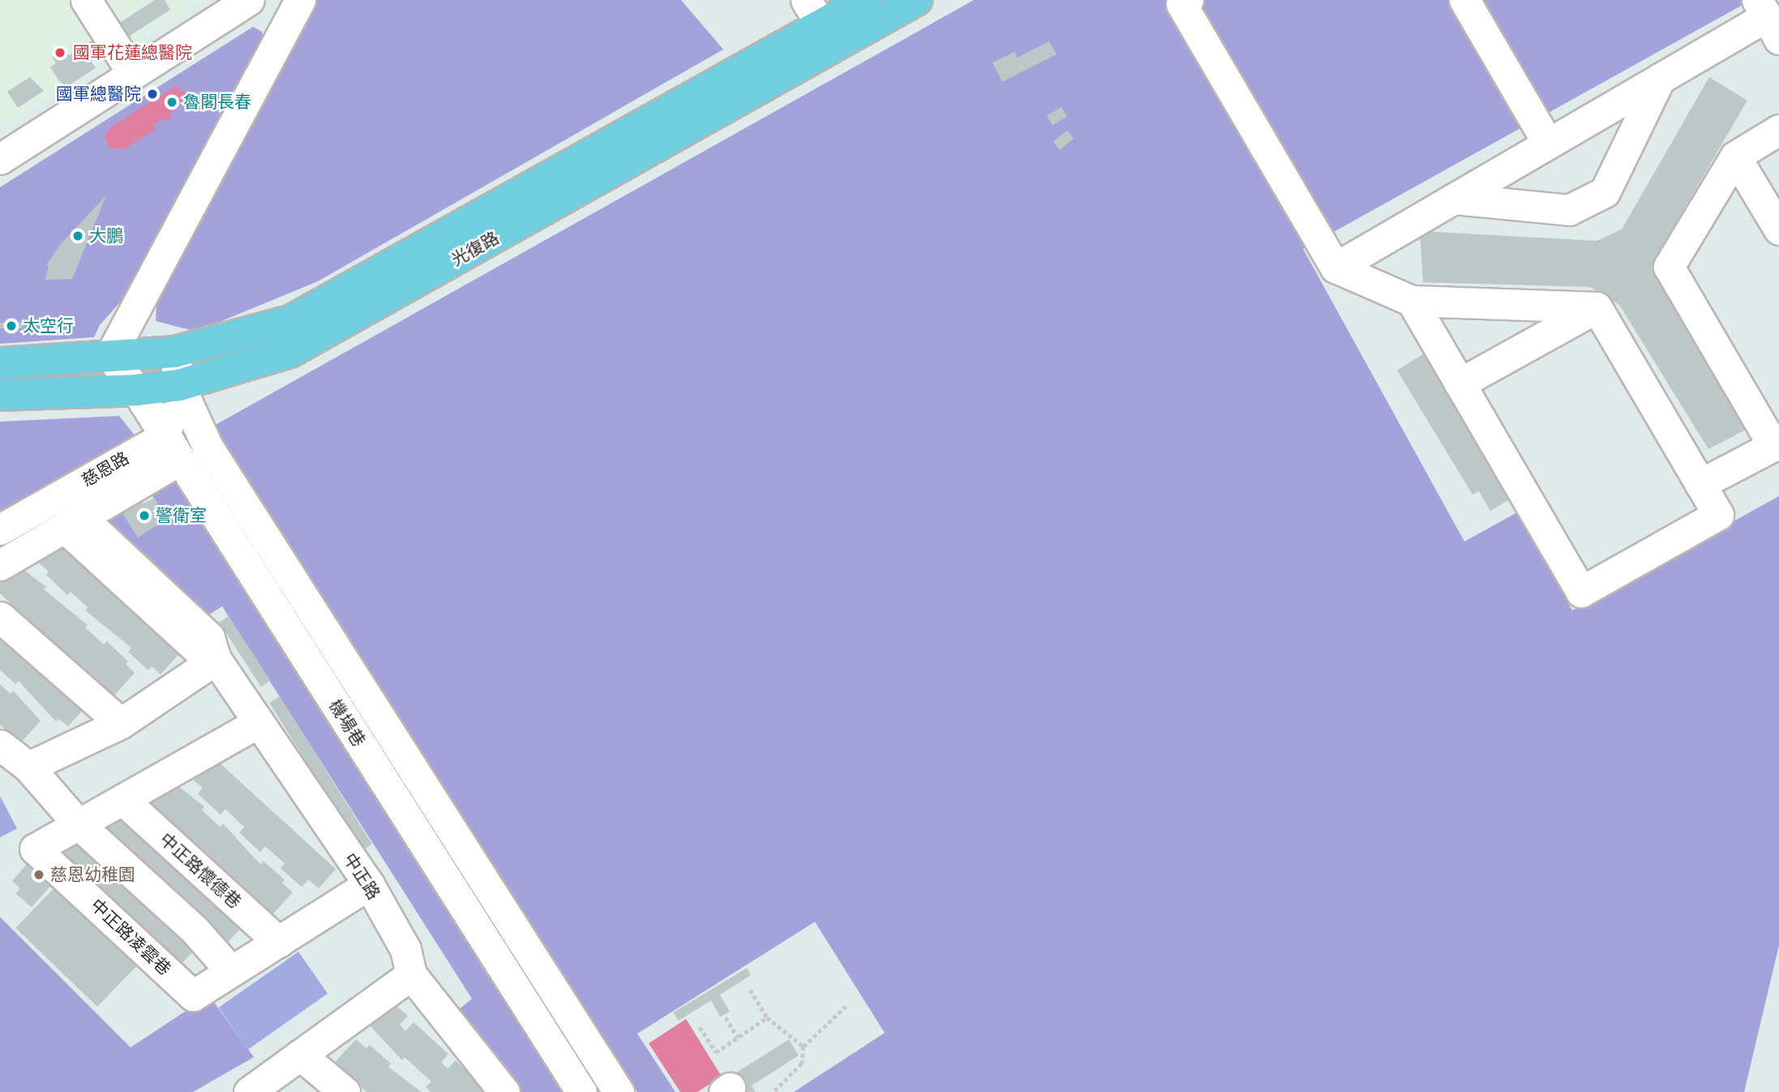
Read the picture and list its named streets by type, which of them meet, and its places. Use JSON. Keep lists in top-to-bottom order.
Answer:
{
  "streets": {
    "main road": ["光復路"],
    "street": [
      "慈恩路",
      "機場巷",
      "中正路懷德巷",
      "中正路",
      "中正路凌雲巷"
    ]
  },
  "crossings": [
    ["光復路", "機場巷"],
    ["慈恩路", "機場巷"]
  ],
  "places": [
    "國軍花蓮總醫院",
    "國軍總醫院",
    "魯閣長春",
    "大鵬",
    "太空行",
    "警衛室",
    "慈恩幼稚園"
  ]
}
